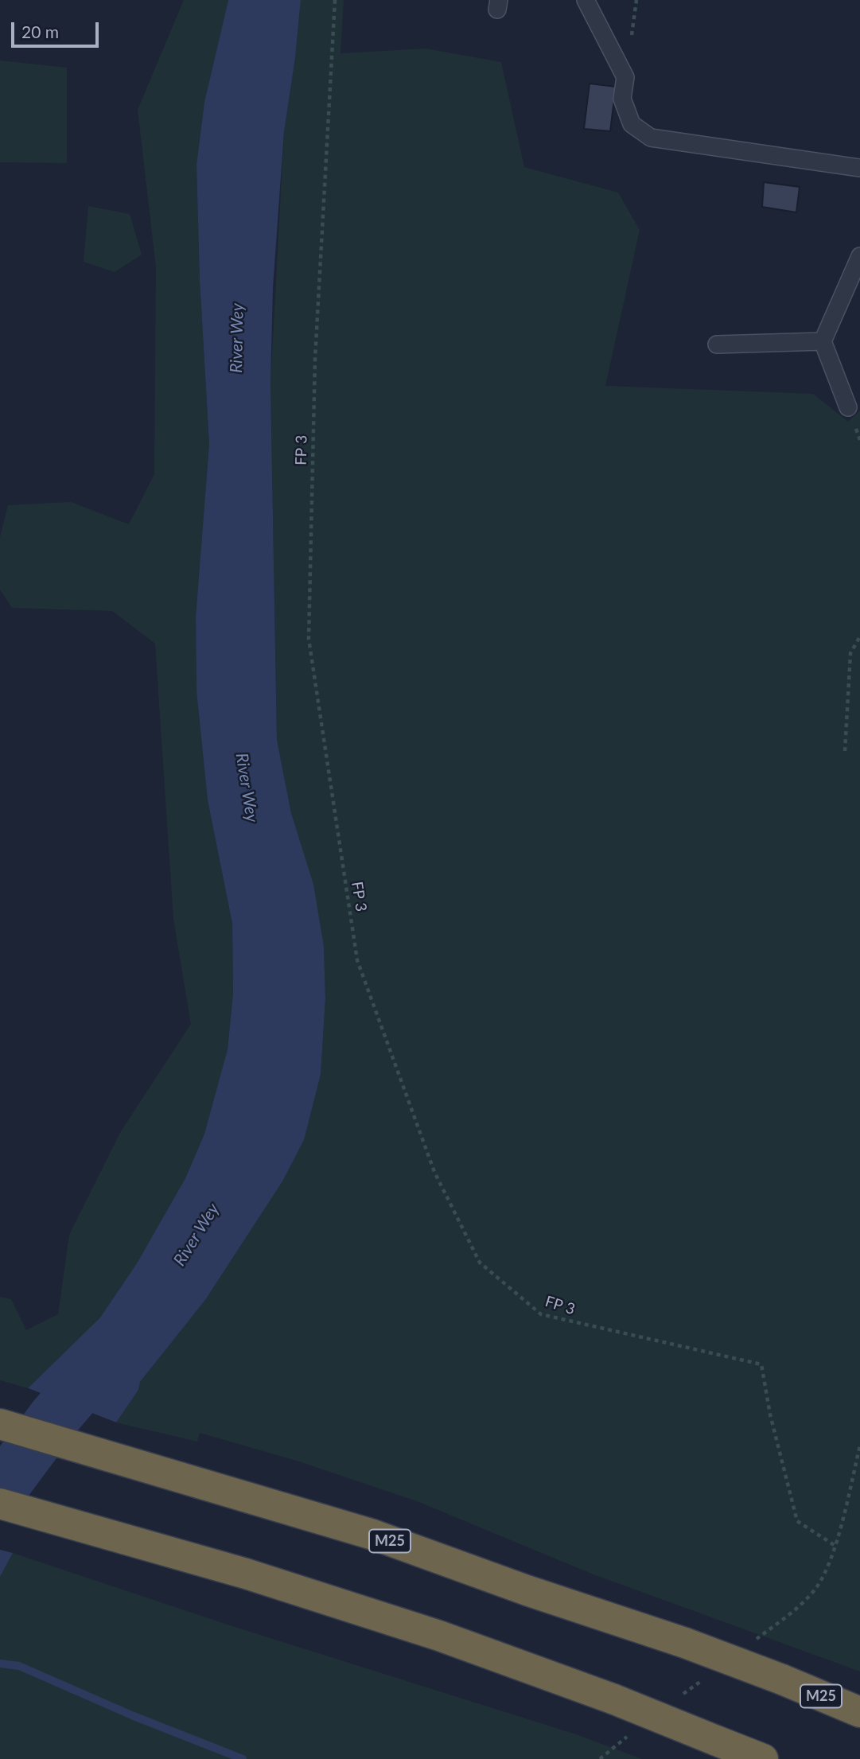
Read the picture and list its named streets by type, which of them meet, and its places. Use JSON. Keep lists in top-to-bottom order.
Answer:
{
  "streets": {
    "highway": ["M25"],
    "path": ["FP 3"]
  },
  "water": ["River Wey"],
  "scale_bar": "20 m"
}
